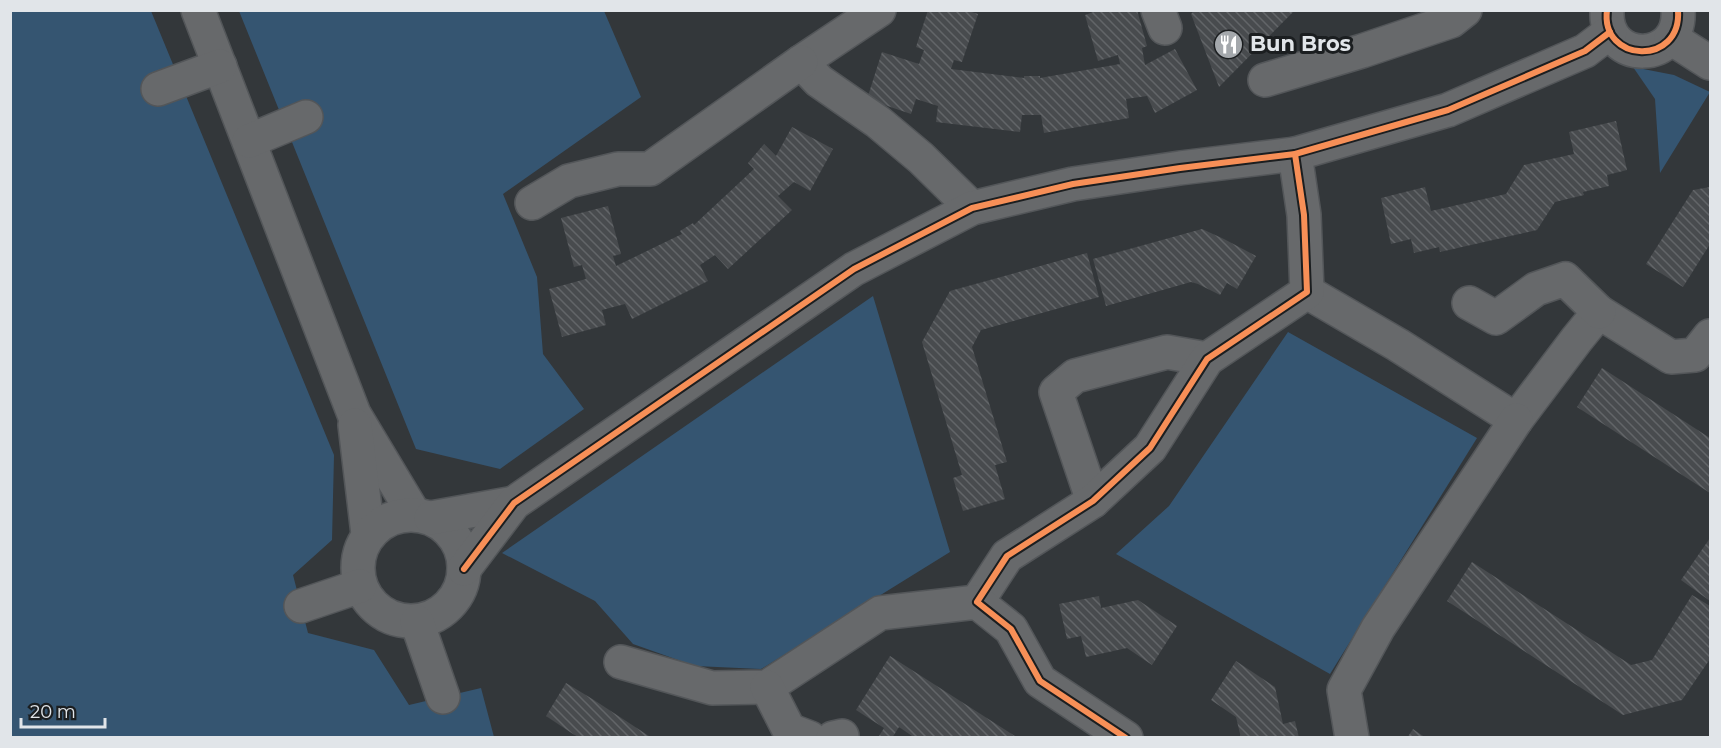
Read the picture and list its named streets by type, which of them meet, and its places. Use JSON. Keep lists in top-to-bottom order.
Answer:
{
  "places": {
    "restaurant": ["Bun Bros"]
  },
  "scale_bar": "20 m"
}
